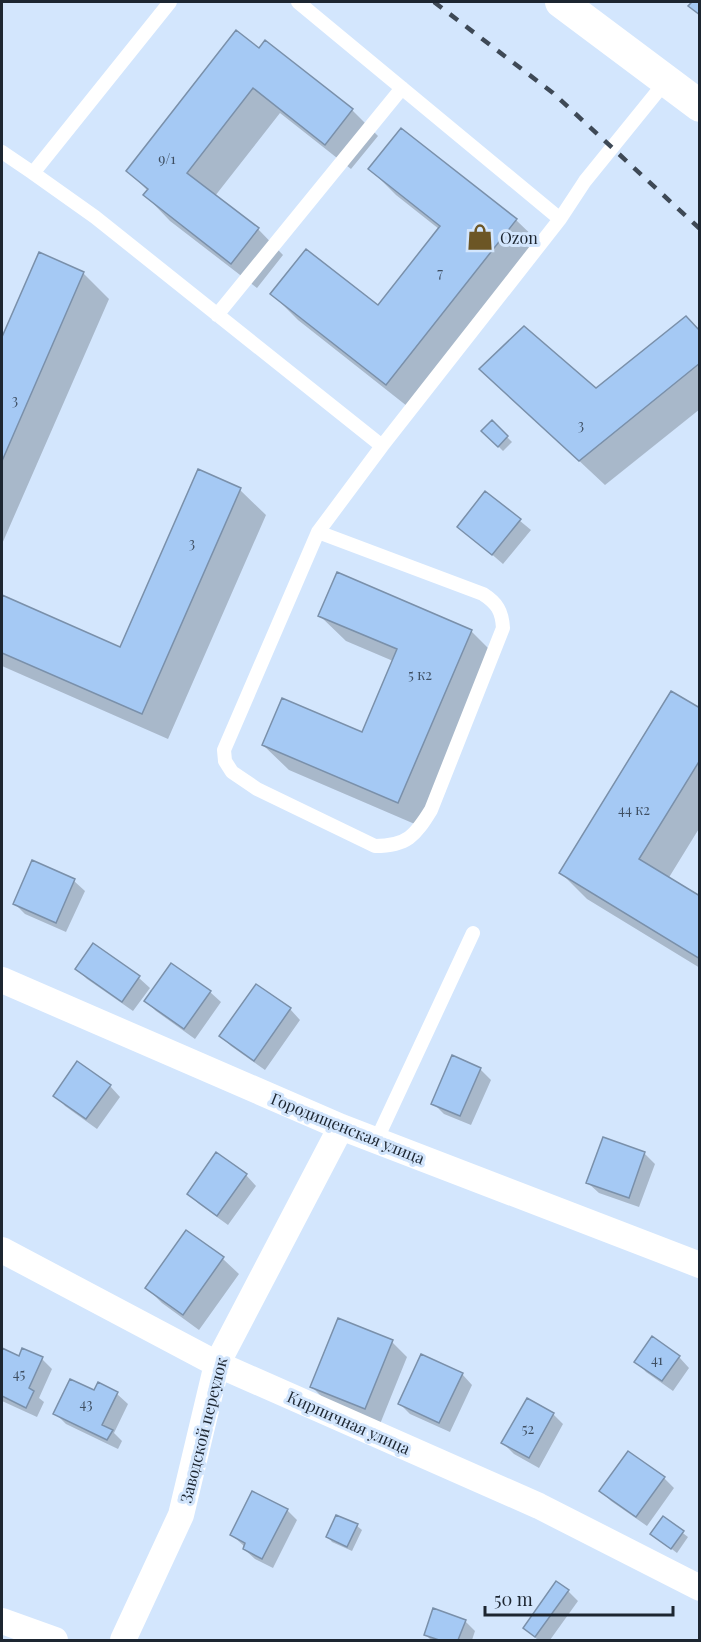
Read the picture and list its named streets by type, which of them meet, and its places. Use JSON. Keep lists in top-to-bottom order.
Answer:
{
  "streets": {
    "street": ["Городищенская улица", "Кирпичная улица", "Заводской переулок"]
  },
  "crossings": [
    ["Городищенская улица", "Заводской переулок"],
    ["Кирпичная улица", "Заводской переулок"]
  ],
  "places": {
    "shop": ["Ozon"]
  },
  "house_numbers": [
    "9/1",
    "7",
    "3",
    "3",
    "3",
    "5 к2",
    "44 к2",
    "41",
    "45",
    "43",
    "52"
  ],
  "scale_bar": "50 m"
}
